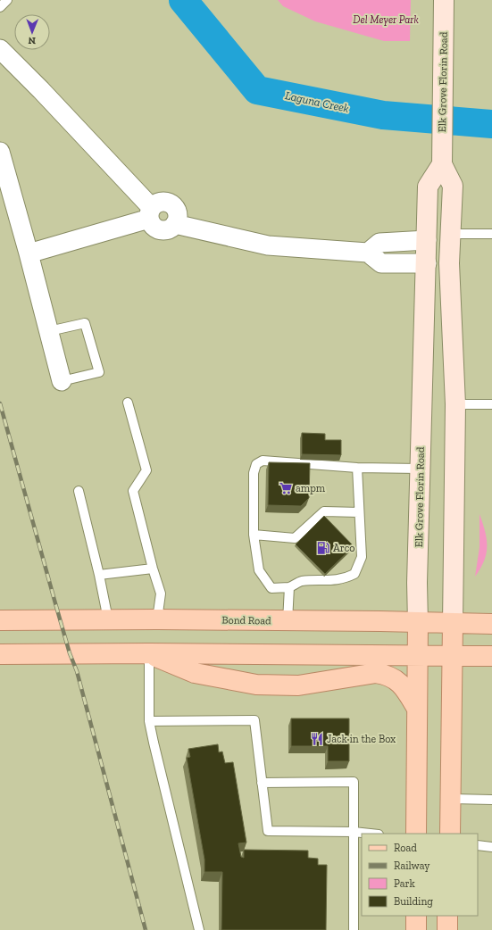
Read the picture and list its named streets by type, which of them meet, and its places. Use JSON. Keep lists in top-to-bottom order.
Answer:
{
  "streets": {
    "main road": ["Elk Grove Florin Road", "Bond Road"]
  },
  "crossings": [
    ["Elk Grove Florin Road", "Bond Road"]
  ],
  "water": ["Laguna Creek"],
  "parks": ["Del Meyer Park"],
  "places": {
    "supermarket": ["ampm"],
    "fuel station": ["Arco"],
    "restaurant": ["Jack in the Box"]
  },
  "legend": [
    "Road",
    "Railway",
    "Park",
    "Building"
  ],
  "north": "bottom"
}
